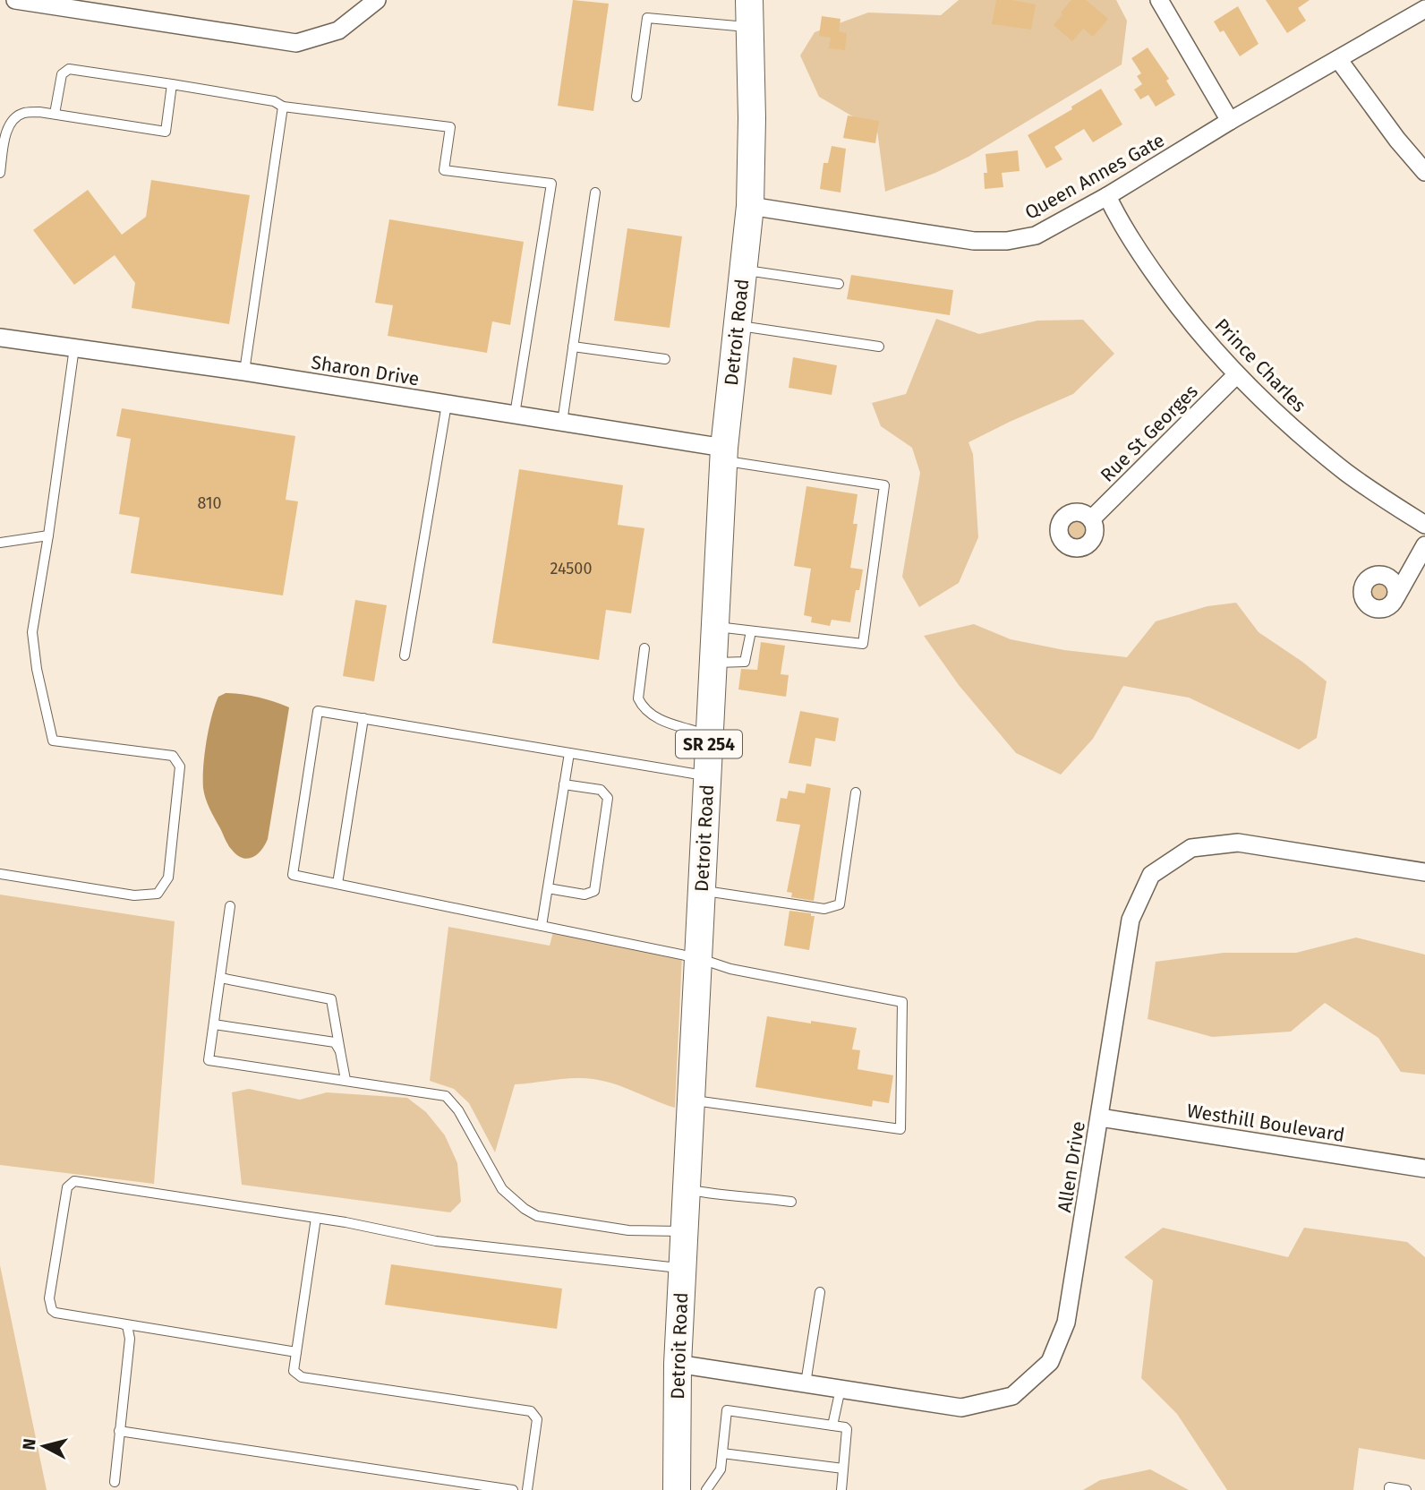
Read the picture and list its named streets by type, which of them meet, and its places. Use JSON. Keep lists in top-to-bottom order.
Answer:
{
  "streets": {
    "main road": ["Detroit Road", "SR 254"],
    "street": [
      "Queen Annes Gate",
      "Prince Charles",
      "Sharon Drive",
      "Rue St Georges",
      "Westhill Boulevard",
      "Allen Drive"
    ]
  },
  "crossings": [
    ["Queen Annes Gate", "Detroit Road"],
    ["Queen Annes Gate", "Prince Charles"],
    ["Detroit Road", "Sharon Drive"],
    ["Detroit Road", "Allen Drive"],
    ["Prince Charles", "Rue St Georges"],
    ["Westhill Boulevard", "Allen Drive"]
  ],
  "house_numbers": ["810", "24500"],
  "north": "left"
}
